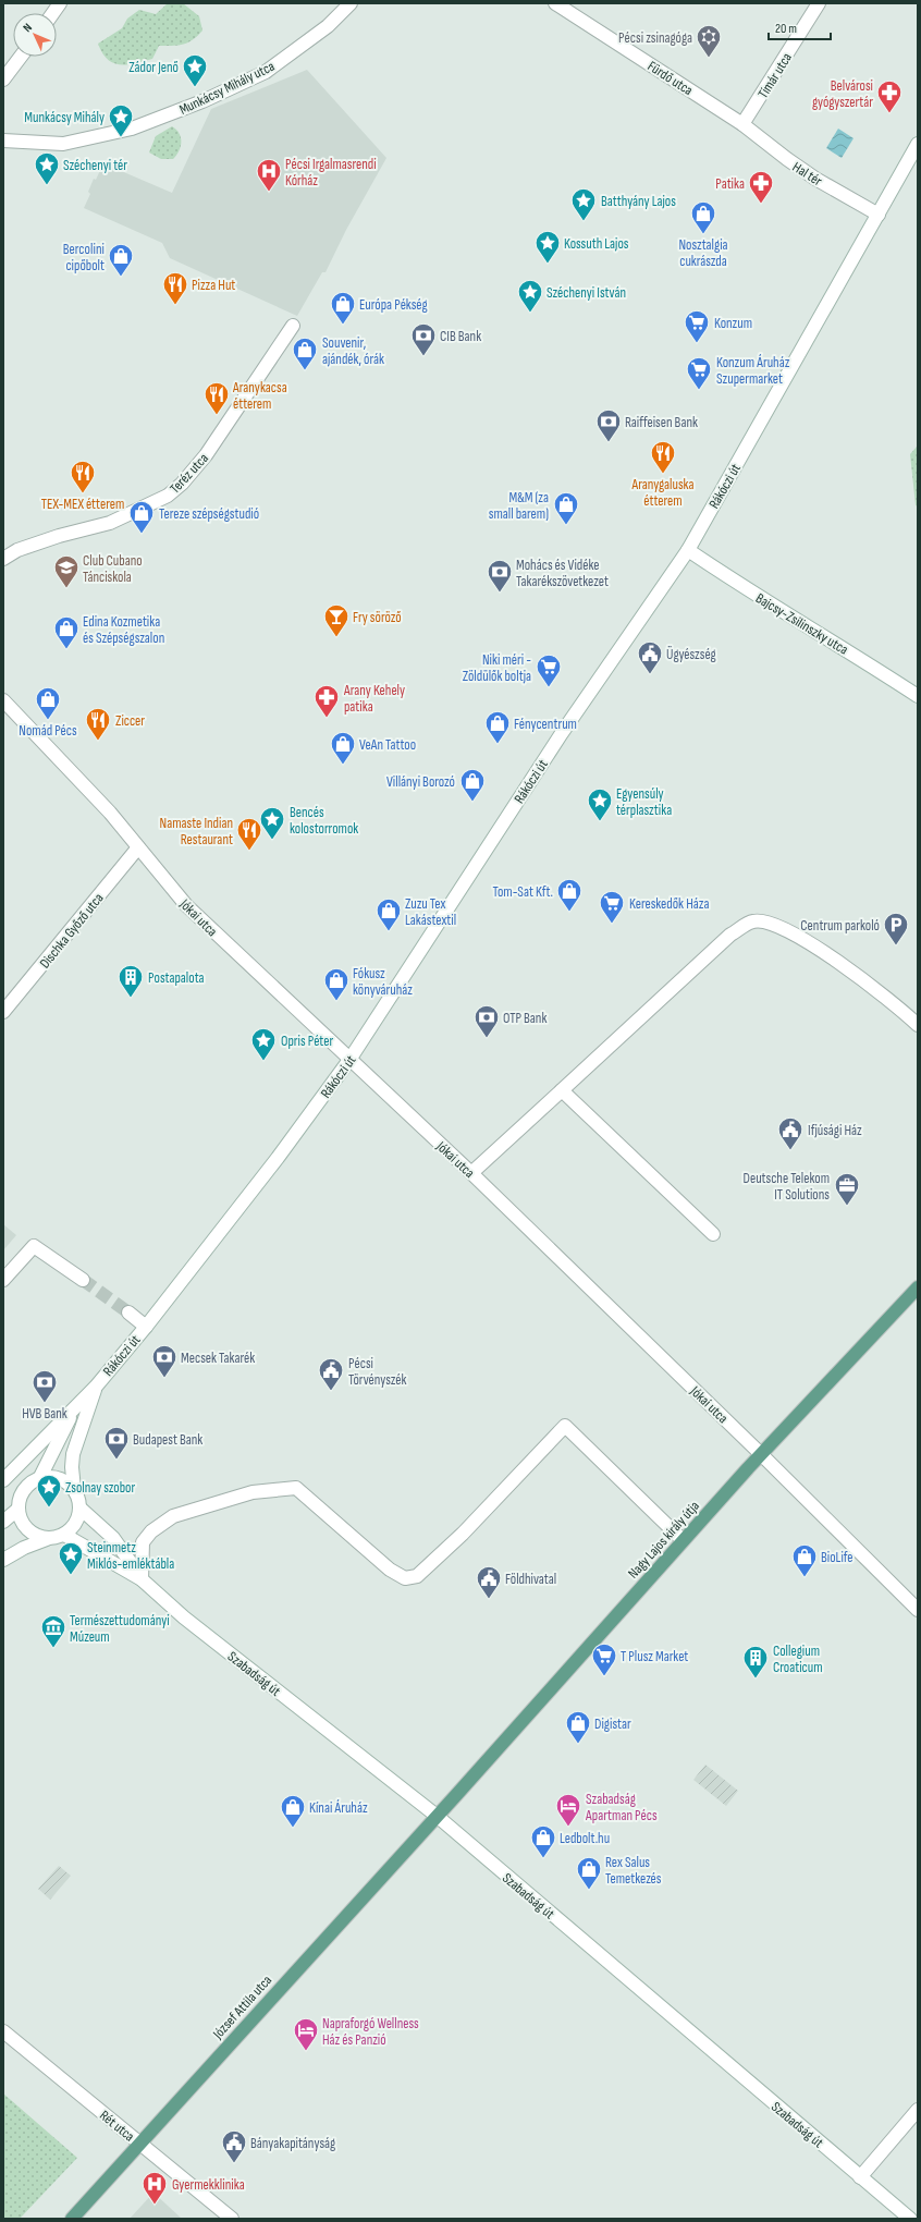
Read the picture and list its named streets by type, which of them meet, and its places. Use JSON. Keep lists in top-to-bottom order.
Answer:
{
  "streets": {
    "main road": ["Nagy Lajos király útja", "József Attila utca"],
    "street": [
      "Tímár utca",
      "Fürdő utca",
      "Munkácsy Mihály utca",
      "Hal tér",
      "Teréz utca",
      "Rákóczi út",
      "Bajcsy-Zsilinszky utca",
      "Jókai utca",
      "Dischka Győző utca",
      "Szabadság út",
      "Rét utca"
    ]
  },
  "crossings": [
    ["Tímár utca", "Fürdő utca"],
    ["Tímár utca", "Hal tér"],
    ["Fürdő utca", "Hal tér"],
    ["Hal tér", "Rákóczi út"],
    ["Rákóczi út", "Bajcsy-Zsilinszky utca"],
    ["Rákóczi út", "Jókai utca"],
    ["Rákóczi út", "Szabadság út"],
    ["Jókai utca", "Dischka Győző utca"],
    ["Jókai utca", "Nagy Lajos király útja"],
    ["Nagy Lajos király útja", "Szabadság út"],
    ["Nagy Lajos király útja", "József Attila utca"],
    ["Szabadság út", "József Attila utca"],
    ["József Attila utca", "Rét utca"]
  ],
  "places": {
    "synagogue": ["Pécsi zsinagóga"],
    "place": [
      "Zádor Jenő",
      "Munkácsy Mihály",
      "Széchenyi tér",
      "Batthyány Lajos",
      "Kossuth Lajos",
      "Széchenyi István",
      "Egyensúly térplasztika",
      "Bencés kolostorromok",
      "Opris Péter",
      "Zsolnay szobor",
      "Steinmetz Miklós-emléktábla"
    ],
    "pharmacy": ["Belvárosi gyógyszertár", "Patika", "Arany Kehely patika"],
    "hospital": ["Pécsi Irgalmasrendi Kórház", "Gyermekklinika"],
    "shop": [
      "Nosztalgia cukrászda",
      "Bercolini cipőbolt",
      "Európa Pékség",
      "Souvenir, ajándék, órák",
      "M&M (za small barem)",
      "Tereze szépségstudió",
      "Edina Kozmetika és Szépségszalon",
      "Nomád Pécs",
      "Fénycentrum",
      "VeAn Tattoo",
      "Villányi Borozó",
      "Tom-Sat Kft.",
      "Zuzu Tex Lakástextil",
      "Fókusz könyváruház",
      "BioLife",
      "Digistar",
      "Kínai Áruház",
      "Ledbolt.hu",
      "Rex Salus Temetkezés"
    ],
    "restaurant": [
      "Pizza Hut",
      "Aranykacsa étterem",
      "Aranygaluska étterem",
      "TEX-MEX étterem",
      "Ziccer",
      "Namaste Indian Restaurant"
    ],
    "supermarket": [
      "Konzum",
      "Konzum Áruház Szupermarket",
      "Niki méri - Zöldülők boltja",
      "Kereskedők Háza",
      "T Plusz Market"
    ],
    "bank": [
      "CIB Bank",
      "Raiffeisen Bank",
      "Mohács és Vidéke Takarékszövetkezet",
      "OTP Bank",
      "Mecsek Takarék",
      "HVB Bank",
      "Budapest Bank"
    ],
    "school or university": ["Club Cubano Tánciskola"],
    "bar": ["Fry söröző"],
    "public building": [
      "Ügyészség",
      "Ifjúsági Ház",
      "Pécsi Törvényszék",
      "Földhivatal",
      "Bányakapitányság"
    ],
    "parking": ["Centrum parkoló"],
    "building": ["Postapalota", "Collegium Croaticum"],
    "office": ["Deutsche Telekom IT Solutions"],
    "museum": ["Természettudományi Múzeum"],
    "hotel": ["Szabadság Apartman Pécs", "Napraforgó Wellness Ház és Panzió"]
  },
  "scale_bar": "20 m",
  "north": "top left"
}
